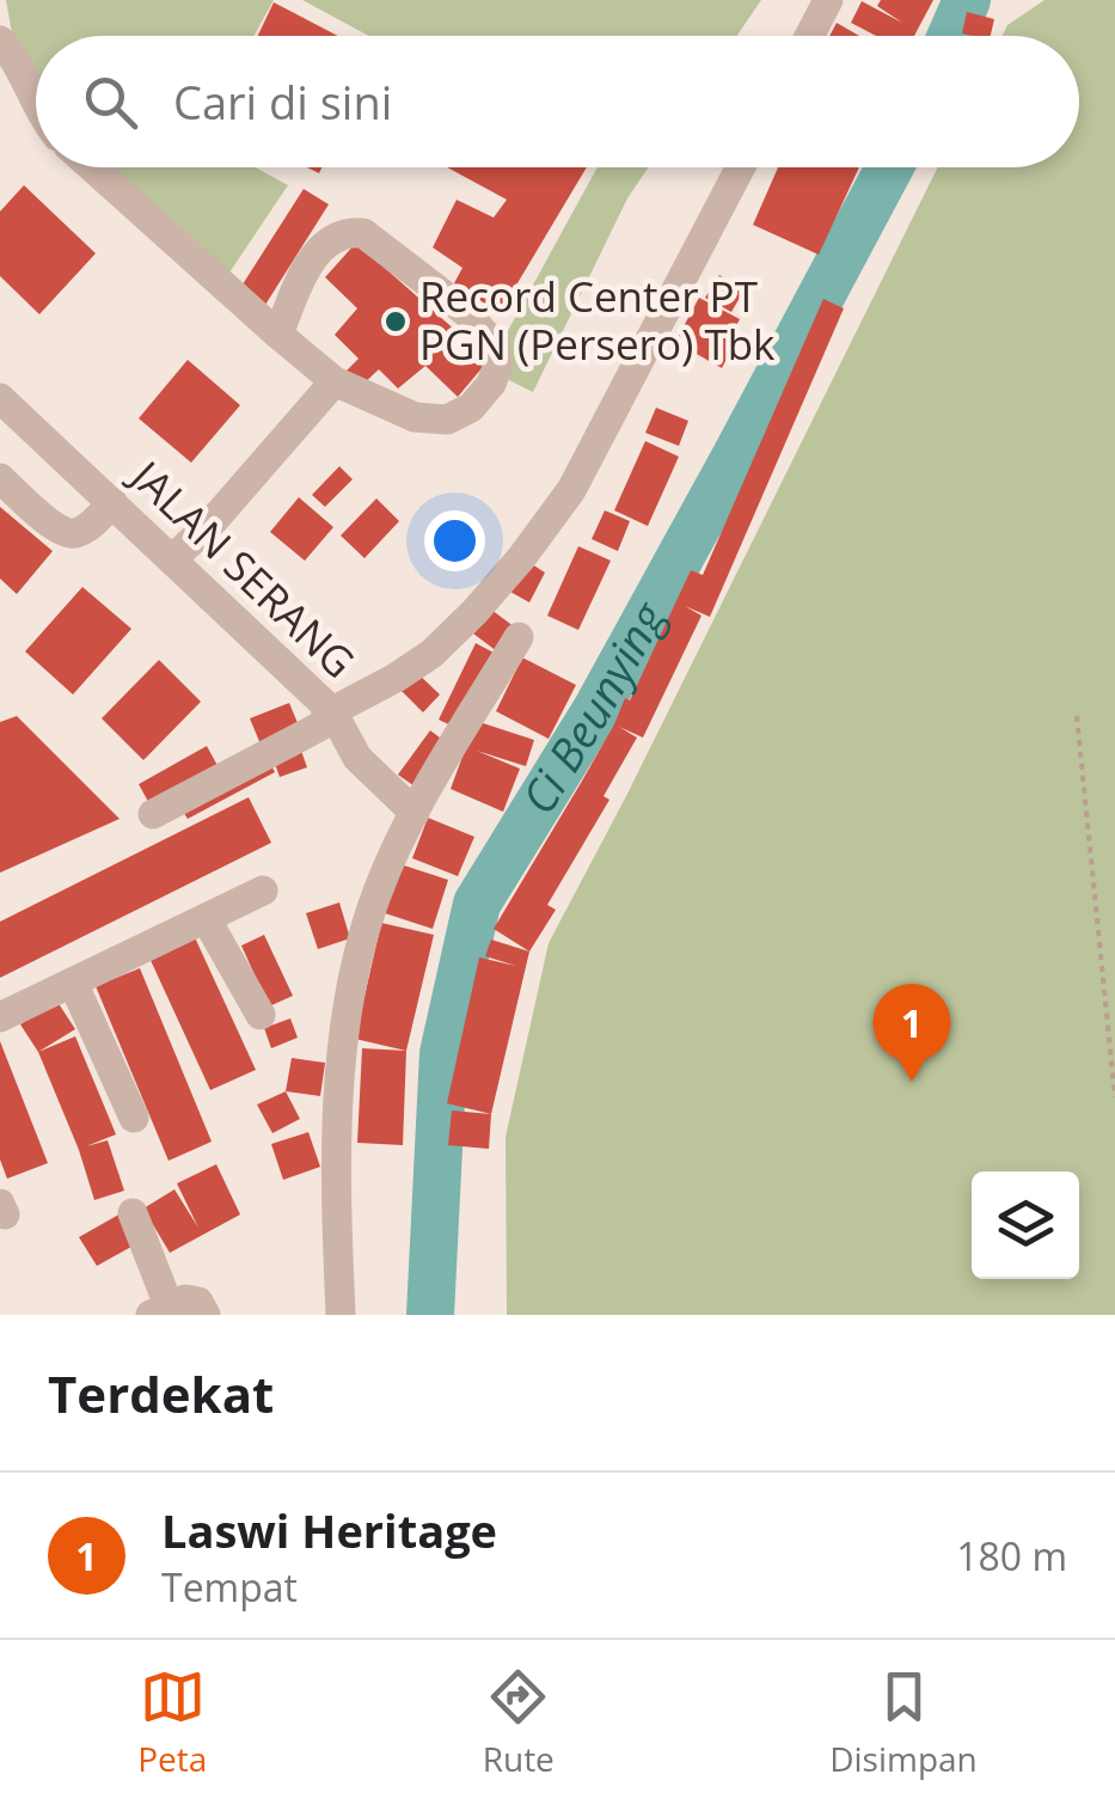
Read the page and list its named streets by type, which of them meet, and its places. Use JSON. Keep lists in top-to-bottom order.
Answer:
{
  "streets": {
    "street": ["JALAN SERANG"]
  },
  "water": ["Ci Beunying"],
  "places": ["Record Center PT PGN (Persero) Tbk"],
  "page": {
    "search": "Cari di sini",
    "pins": "1",
    "heading": "Terdekat",
    "list": [
      {
        "mark": "1",
        "name": "Laswi Heritage",
        "note": "Tempat",
        "value": "180 m"
      }
    ],
    "nav": ["Peta", "Rute", "Disimpan"]
  }
}
